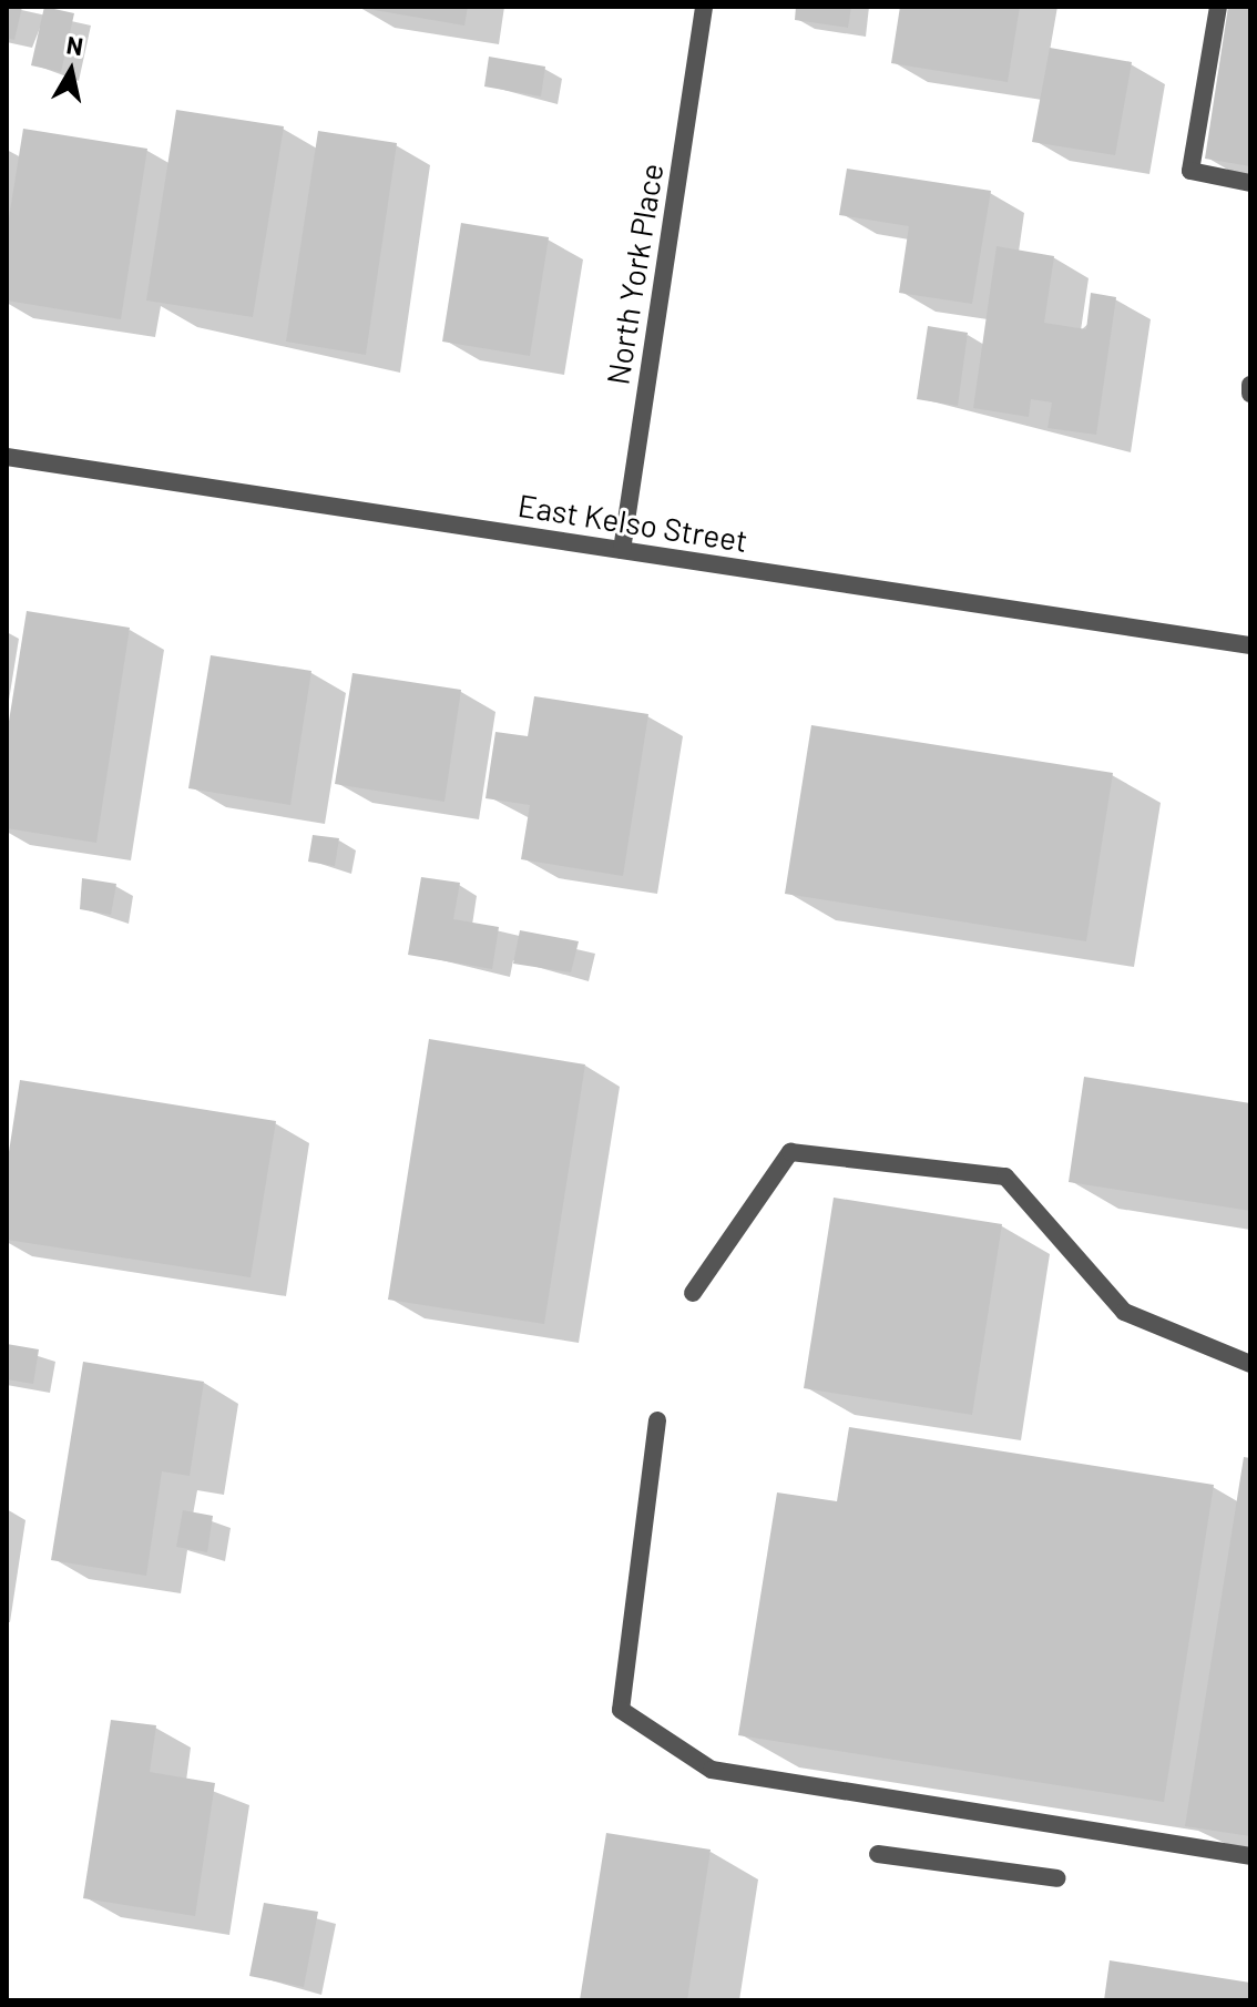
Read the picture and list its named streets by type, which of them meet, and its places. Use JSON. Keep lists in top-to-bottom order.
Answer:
{
  "streets": {
    "street": ["North York Place", "East Kelso Street"]
  },
  "crossings": [
    ["North York Place", "East Kelso Street"]
  ],
  "north": "top"
}
